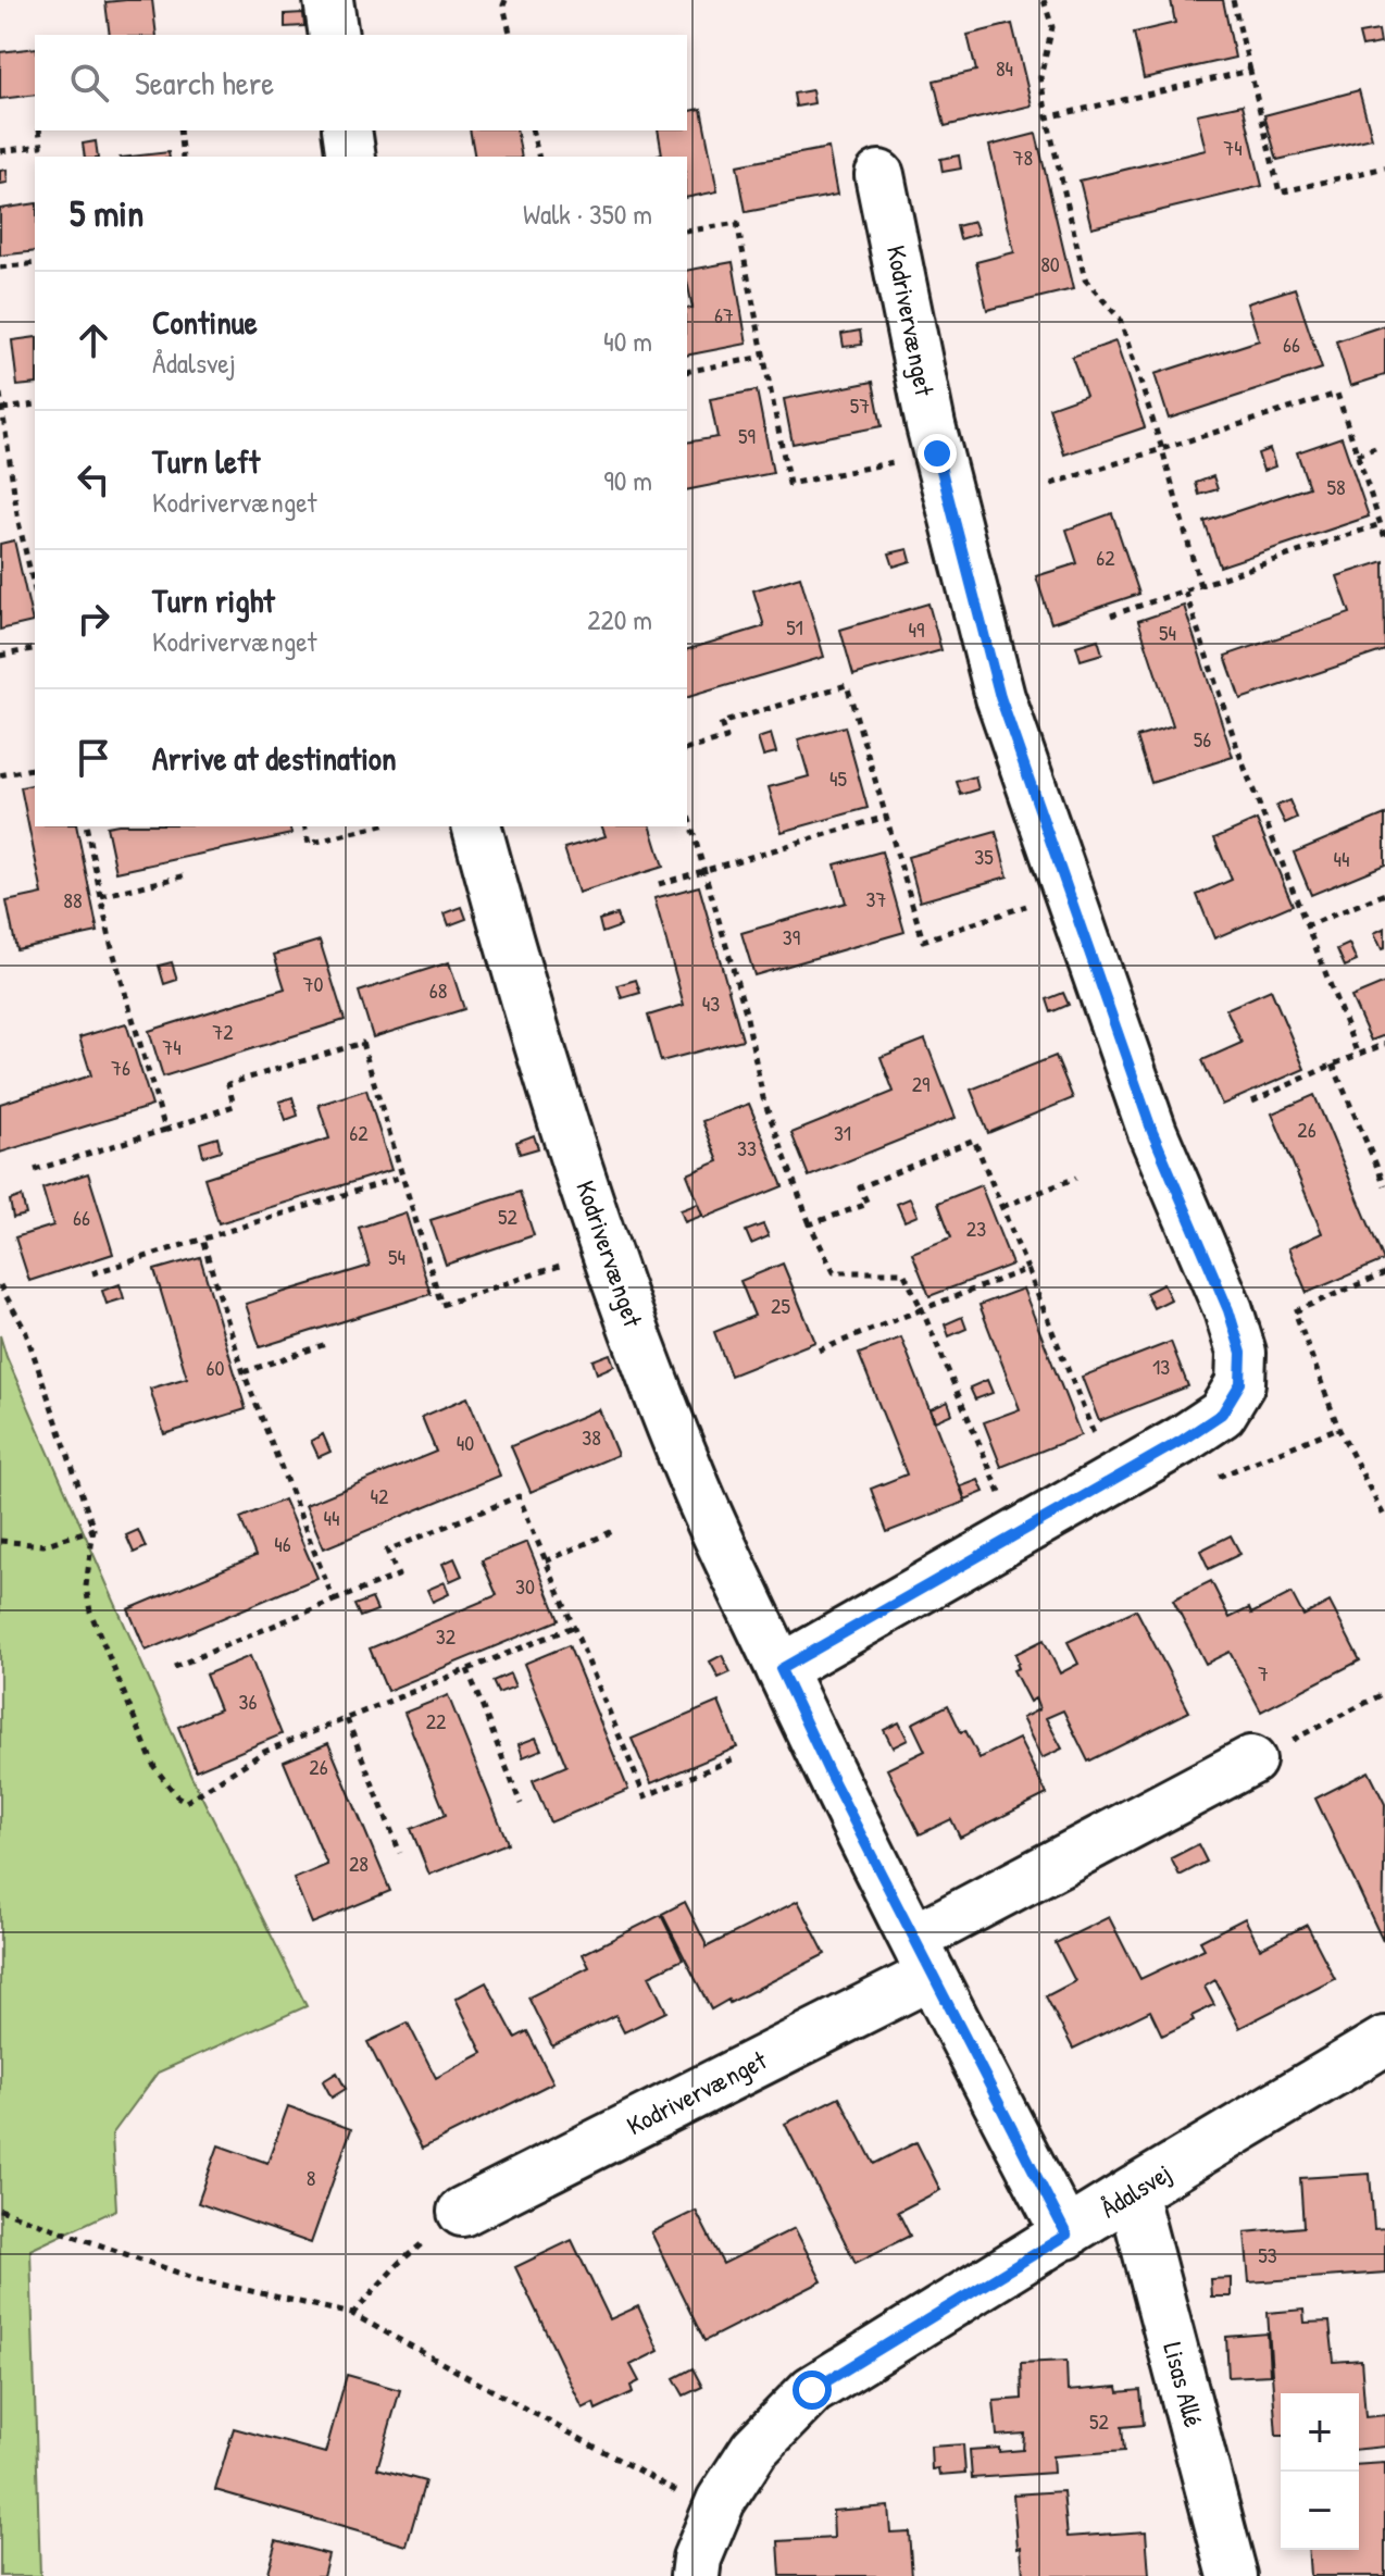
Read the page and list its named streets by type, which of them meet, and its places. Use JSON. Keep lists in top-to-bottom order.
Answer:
{
  "streets": {
    "street": ["Kodrivervænget", "Ådalsvej", "Lisas Allé"]
  },
  "crossings": [
    ["Kodrivervænget", "Ådalsvej"],
    ["Ådalsvej", "Lisas Allé"]
  ],
  "house_numbers": [
    "84",
    "74",
    "78",
    "80",
    "67",
    "66",
    "57",
    "59",
    "58",
    "62",
    "51",
    "49",
    "54",
    "56",
    "45",
    "35",
    "44",
    "37",
    "88",
    "39",
    "70",
    "68",
    "43",
    "72",
    "74",
    "76",
    "29",
    "26",
    "62",
    "31",
    "33",
    "52",
    "66",
    "23",
    "54",
    "25",
    "13",
    "60",
    "38",
    "40",
    "42",
    "44",
    "46",
    "30",
    "32",
    "7",
    "36",
    "22",
    "26",
    "28",
    "8",
    "53",
    "52"
  ],
  "page": {
    "search": "Search here",
    "heading": ["5 min", "Walk · 350 m"],
    "list": [
      ["Continue", "Ådalsvej", "40 m"],
      ["Turn left", "Kodrivervænget", "90 m"],
      ["Turn right", "Kodrivervænget", "220 m"],
      "Arrive at destination"
    ],
    "map_buttons": ["+", "−"]
  }
}
